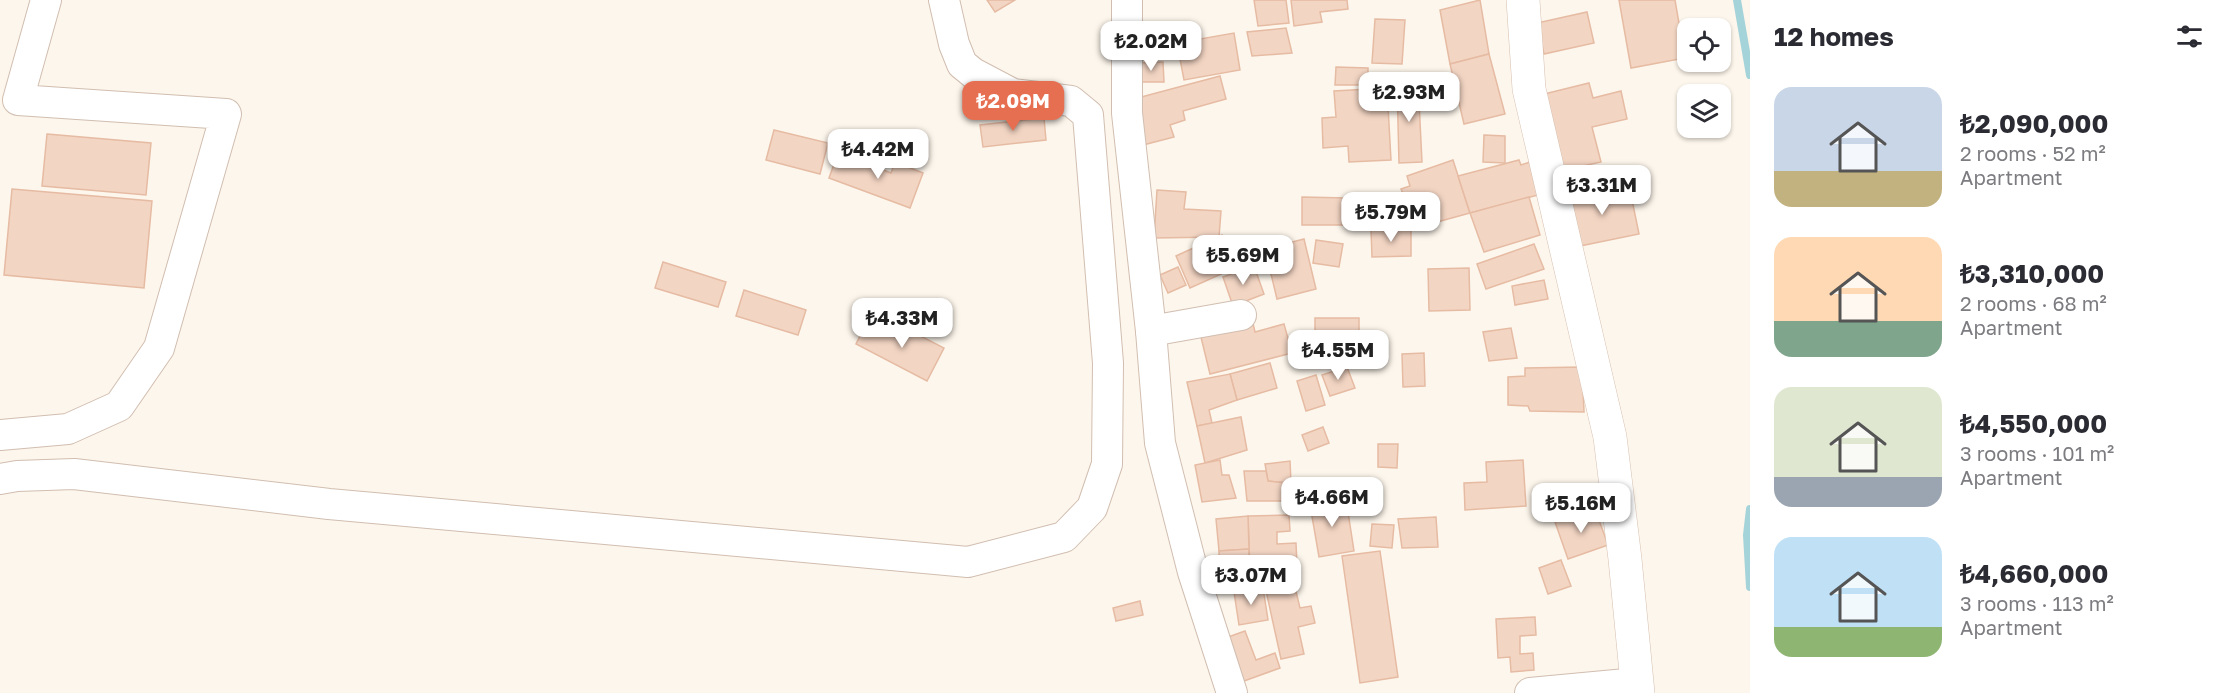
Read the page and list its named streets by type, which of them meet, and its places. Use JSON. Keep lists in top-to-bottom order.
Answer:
{
  "page": {
    "heading": "12 homes",
    "price": [
      "₺2.02M",
      "₺2.93M",
      "₺2.09M",
      "₺4.42M",
      "₺3.31M",
      "₺5.79M",
      "₺5.69M",
      "₺4.33M",
      "₺4.55M",
      "₺4.66M",
      "₺5.16M",
      "₺3.07M"
    ],
    "list": [
      {
        "name": "₺2,090,000",
        "note": "2 rooms · 52 m² · Apartment"
      },
      {
        "name": "₺3,310,000",
        "note": "2 rooms · 68 m² · Apartment"
      },
      {
        "name": "₺4,550,000",
        "note": "3 rooms · 101 m² · Apartment"
      },
      {
        "name": "₺4,660,000",
        "note": "3 rooms · 113 m² · Apartment"
      }
    ]
  }
}
